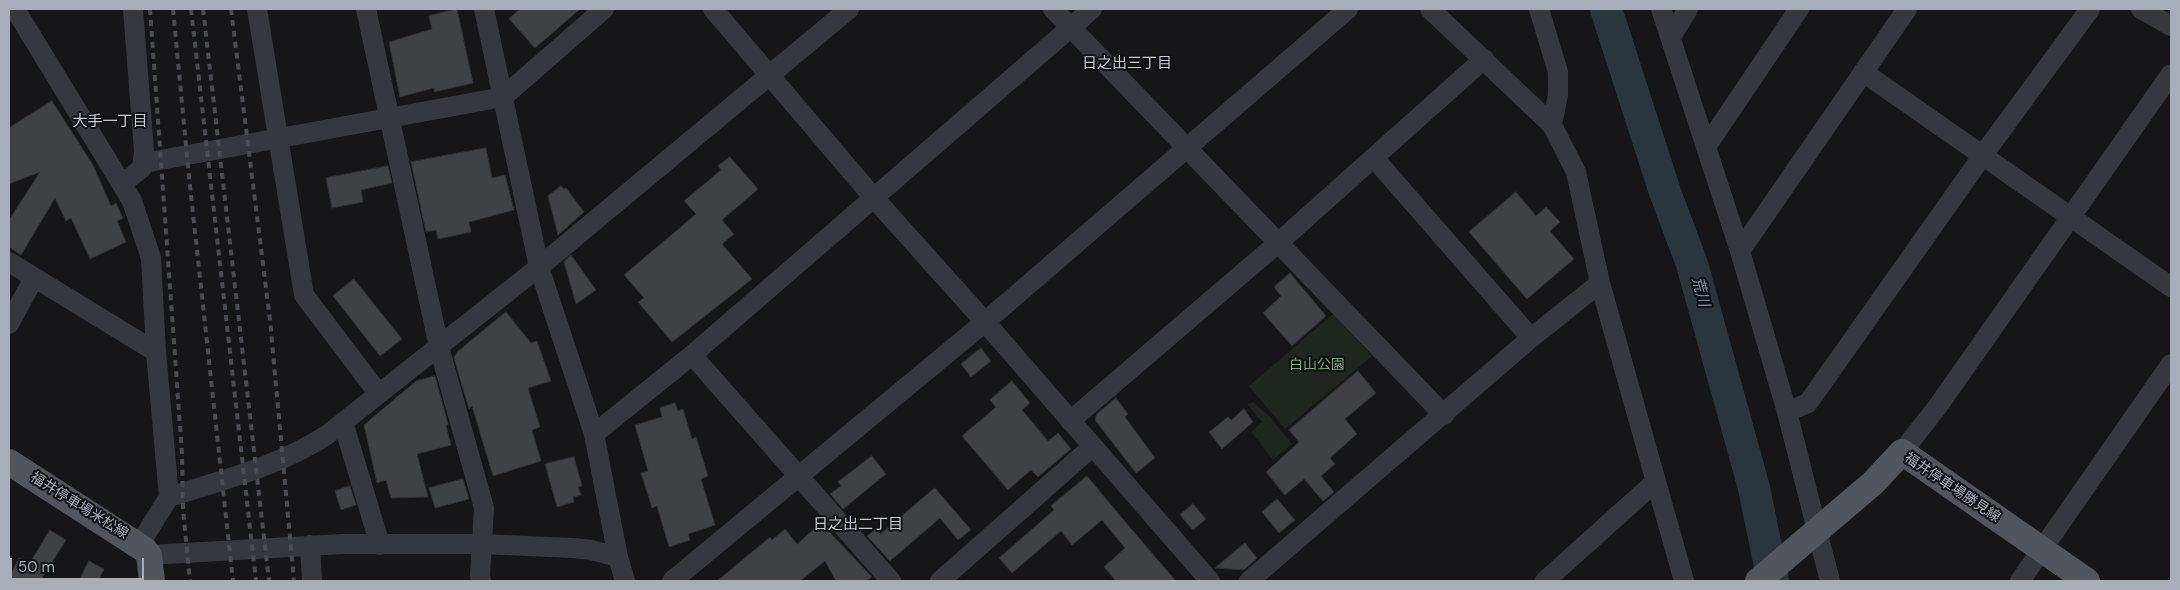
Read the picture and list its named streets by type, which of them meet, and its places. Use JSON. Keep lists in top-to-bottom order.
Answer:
{
  "streets": {
    "main road": ["福井停車場勝見線", "福井停車場米松線"]
  },
  "districts": ["日之出三丁目", "大手一丁目", "日之出二丁目"],
  "water": ["荒川"],
  "parks": ["白山公園"],
  "scale_bar": "50 m"
}
